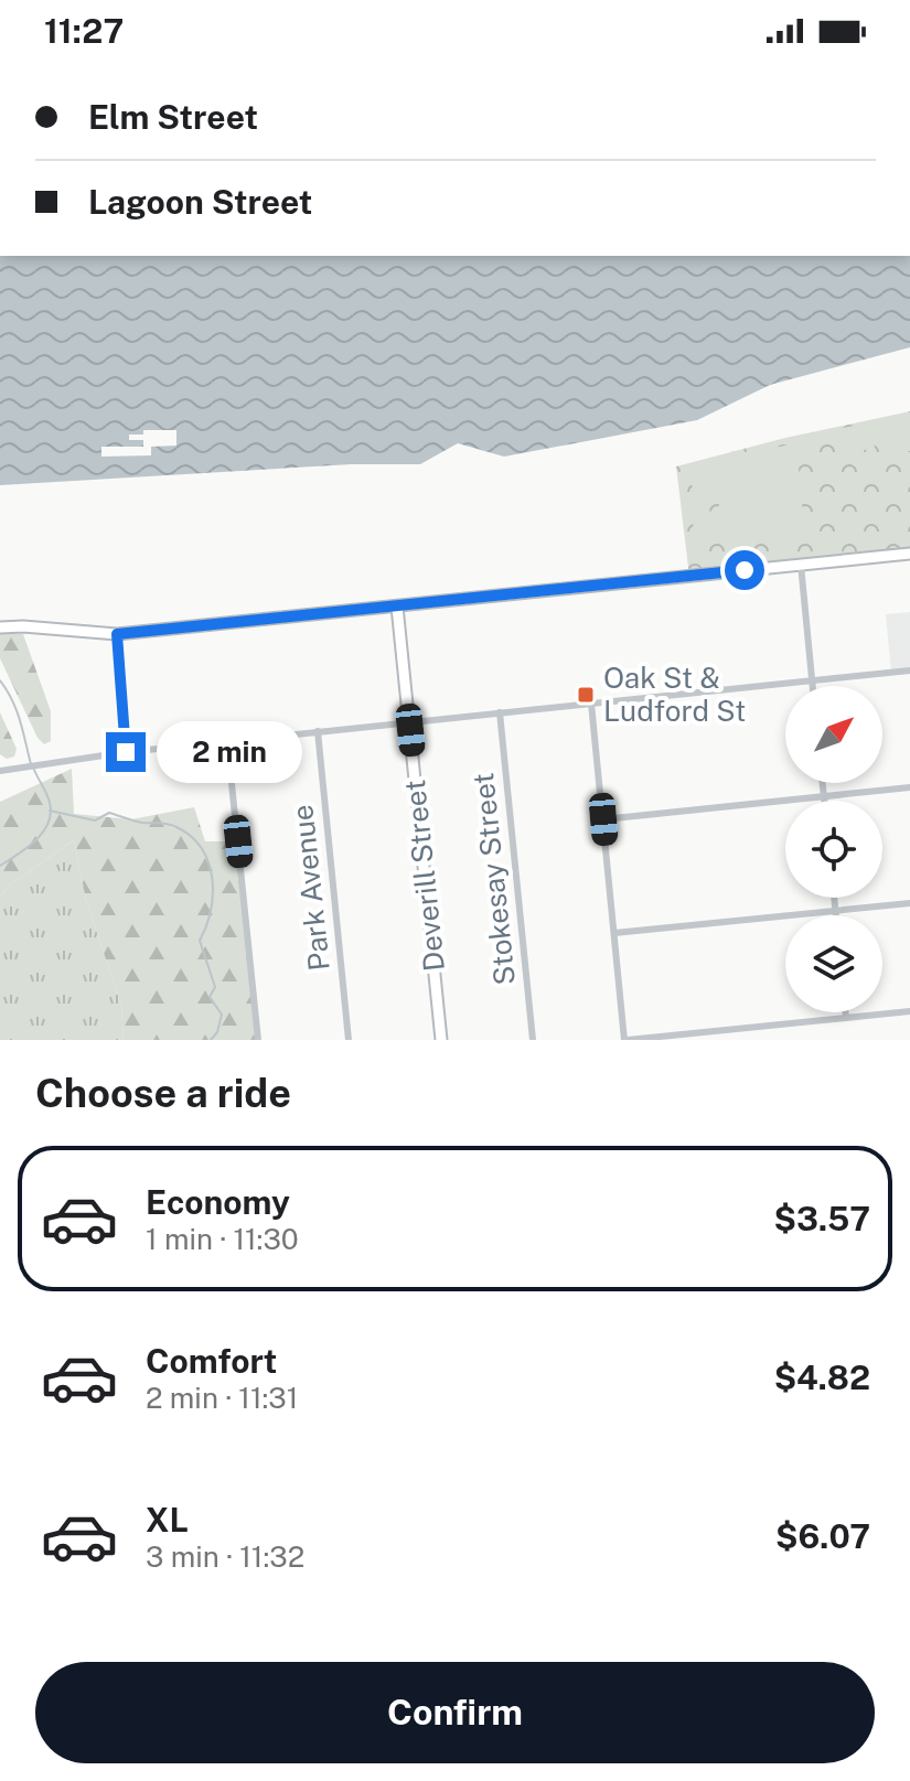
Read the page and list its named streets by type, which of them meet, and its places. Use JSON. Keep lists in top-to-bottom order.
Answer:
{
  "streets": {
    "main road": ["Deverill Street"],
    "street": ["Stokesay Street", "Park Avenue"]
  },
  "places": {
    "transit": ["Oak St & Ludford St"]
  },
  "north": "top right",
  "page": {
    "status": "11:27",
    "banner": ["Elm Street", "Lagoon Street"],
    "bubble": "2 min",
    "heading": "Choose a ride",
    "list": [
      {
        "name": "Economy",
        "note": "1 min · 11:30",
        "value": "$3.57"
      },
      {
        "name": "Comfort",
        "note": "2 min · 11:31",
        "value": "$4.82"
      },
      {
        "name": "XL",
        "note": "3 min · 11:32",
        "value": "$6.07"
      }
    ],
    "buttons": "Confirm"
  }
}
